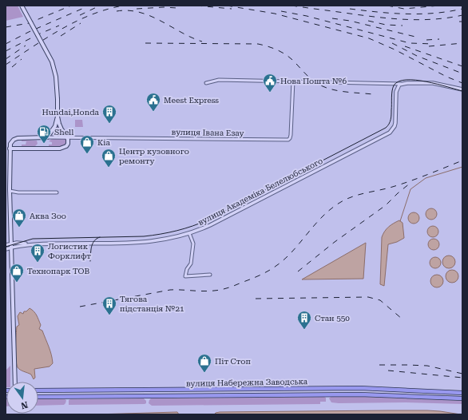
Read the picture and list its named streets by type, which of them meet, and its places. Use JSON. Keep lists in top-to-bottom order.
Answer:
{
  "streets": {
    "main road": ["вулиця Івана Езау", "вулиця Набережна Заводська"],
    "street": ["вулиця Академіка Белелюбського"]
  },
  "places": {
    "public building": ["Нова Пошта №6", "Meest Express"],
    "building": [
      "Hundai,Honda",
      "Логистик Форклифт",
      "Тягова пiдстанцiя №21",
      "Стан 550"
    ],
    "fuel station": ["Shell"],
    "shop": [
      "Kia",
      "Центр кузовного ремонту",
      "Аква Зоо",
      "Технопарк ТОВ",
      "Піт Стоп"
    ]
  },
  "north": "bottom"
}
